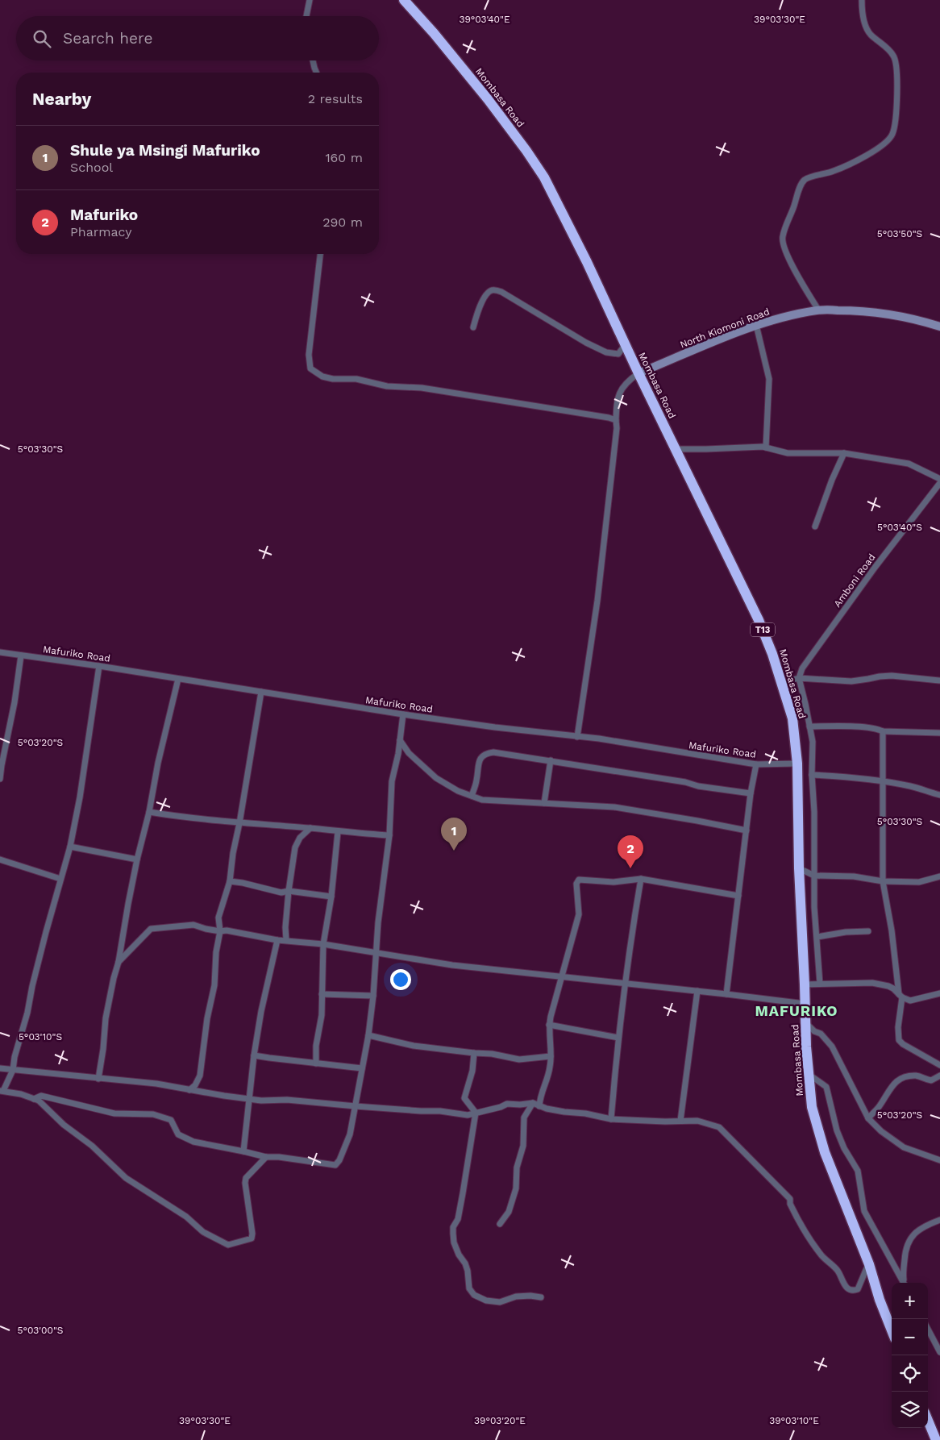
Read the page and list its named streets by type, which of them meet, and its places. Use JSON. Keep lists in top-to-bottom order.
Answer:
{
  "streets": {
    "highway": ["Mombasa Road", "T13"],
    "main road": ["North Kiomoni Road"],
    "street": ["Amboni Road", "Mafuriko Road"]
  },
  "crossings": [
    ["Mombasa Road", "North Kiomoni Road"],
    ["Mombasa Road", "Mafuriko Road"]
  ],
  "districts": ["MAFURIKO"],
  "page": {
    "search": "Search here",
    "heading": ["Nearby", "2 results"],
    "list": [
      {
        "mark": "1",
        "name": "Shule ya Msingi Mafuriko",
        "note": "School",
        "value": "160 m"
      },
      {
        "mark": "2",
        "name": "Mafuriko",
        "note": "Pharmacy",
        "value": "290 m"
      }
    ],
    "pins": ["1", "2"],
    "map_buttons": ["+", "−"]
  },
  "coordinates": [
    "39°03'30\"E",
    "39°03'40\"E",
    "5°03'50\"S",
    "5°03'30\"S",
    "5°03'40\"S",
    "5°03'20\"S",
    "5°03'10\"S",
    "5°03'00\"S",
    "39°03'20\"E",
    "39°03'10\"E"
  ]
}
